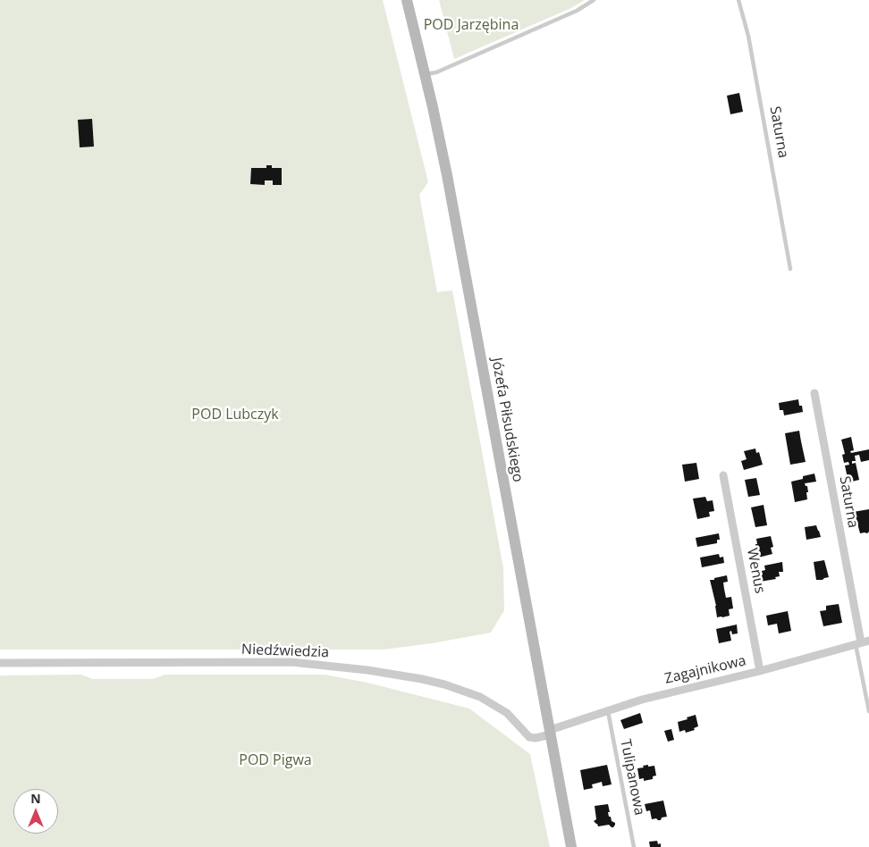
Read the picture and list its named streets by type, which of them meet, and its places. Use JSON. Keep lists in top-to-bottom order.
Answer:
{
  "streets": {
    "street": [
      "Saturna",
      "Józefa Piłsudskiego",
      "Wenus",
      "Niedźwiedzia",
      "Zagajnikowa"
    ],
    "lane": ["Tulipanowa"]
  },
  "crossings": [
    ["Saturna", "Zagajnikowa"],
    ["Józefa Piłsudskiego", "Niedźwiedzia"],
    ["Józefa Piłsudskiego", "Zagajnikowa"],
    ["Wenus", "Zagajnikowa"],
    ["Niedźwiedzia", "Zagajnikowa"],
    ["Zagajnikowa", "Tulipanowa"]
  ],
  "parks": ["POD Jarzębina", "POD Lubczyk", "POD Pigwa"],
  "north": "top"
}
